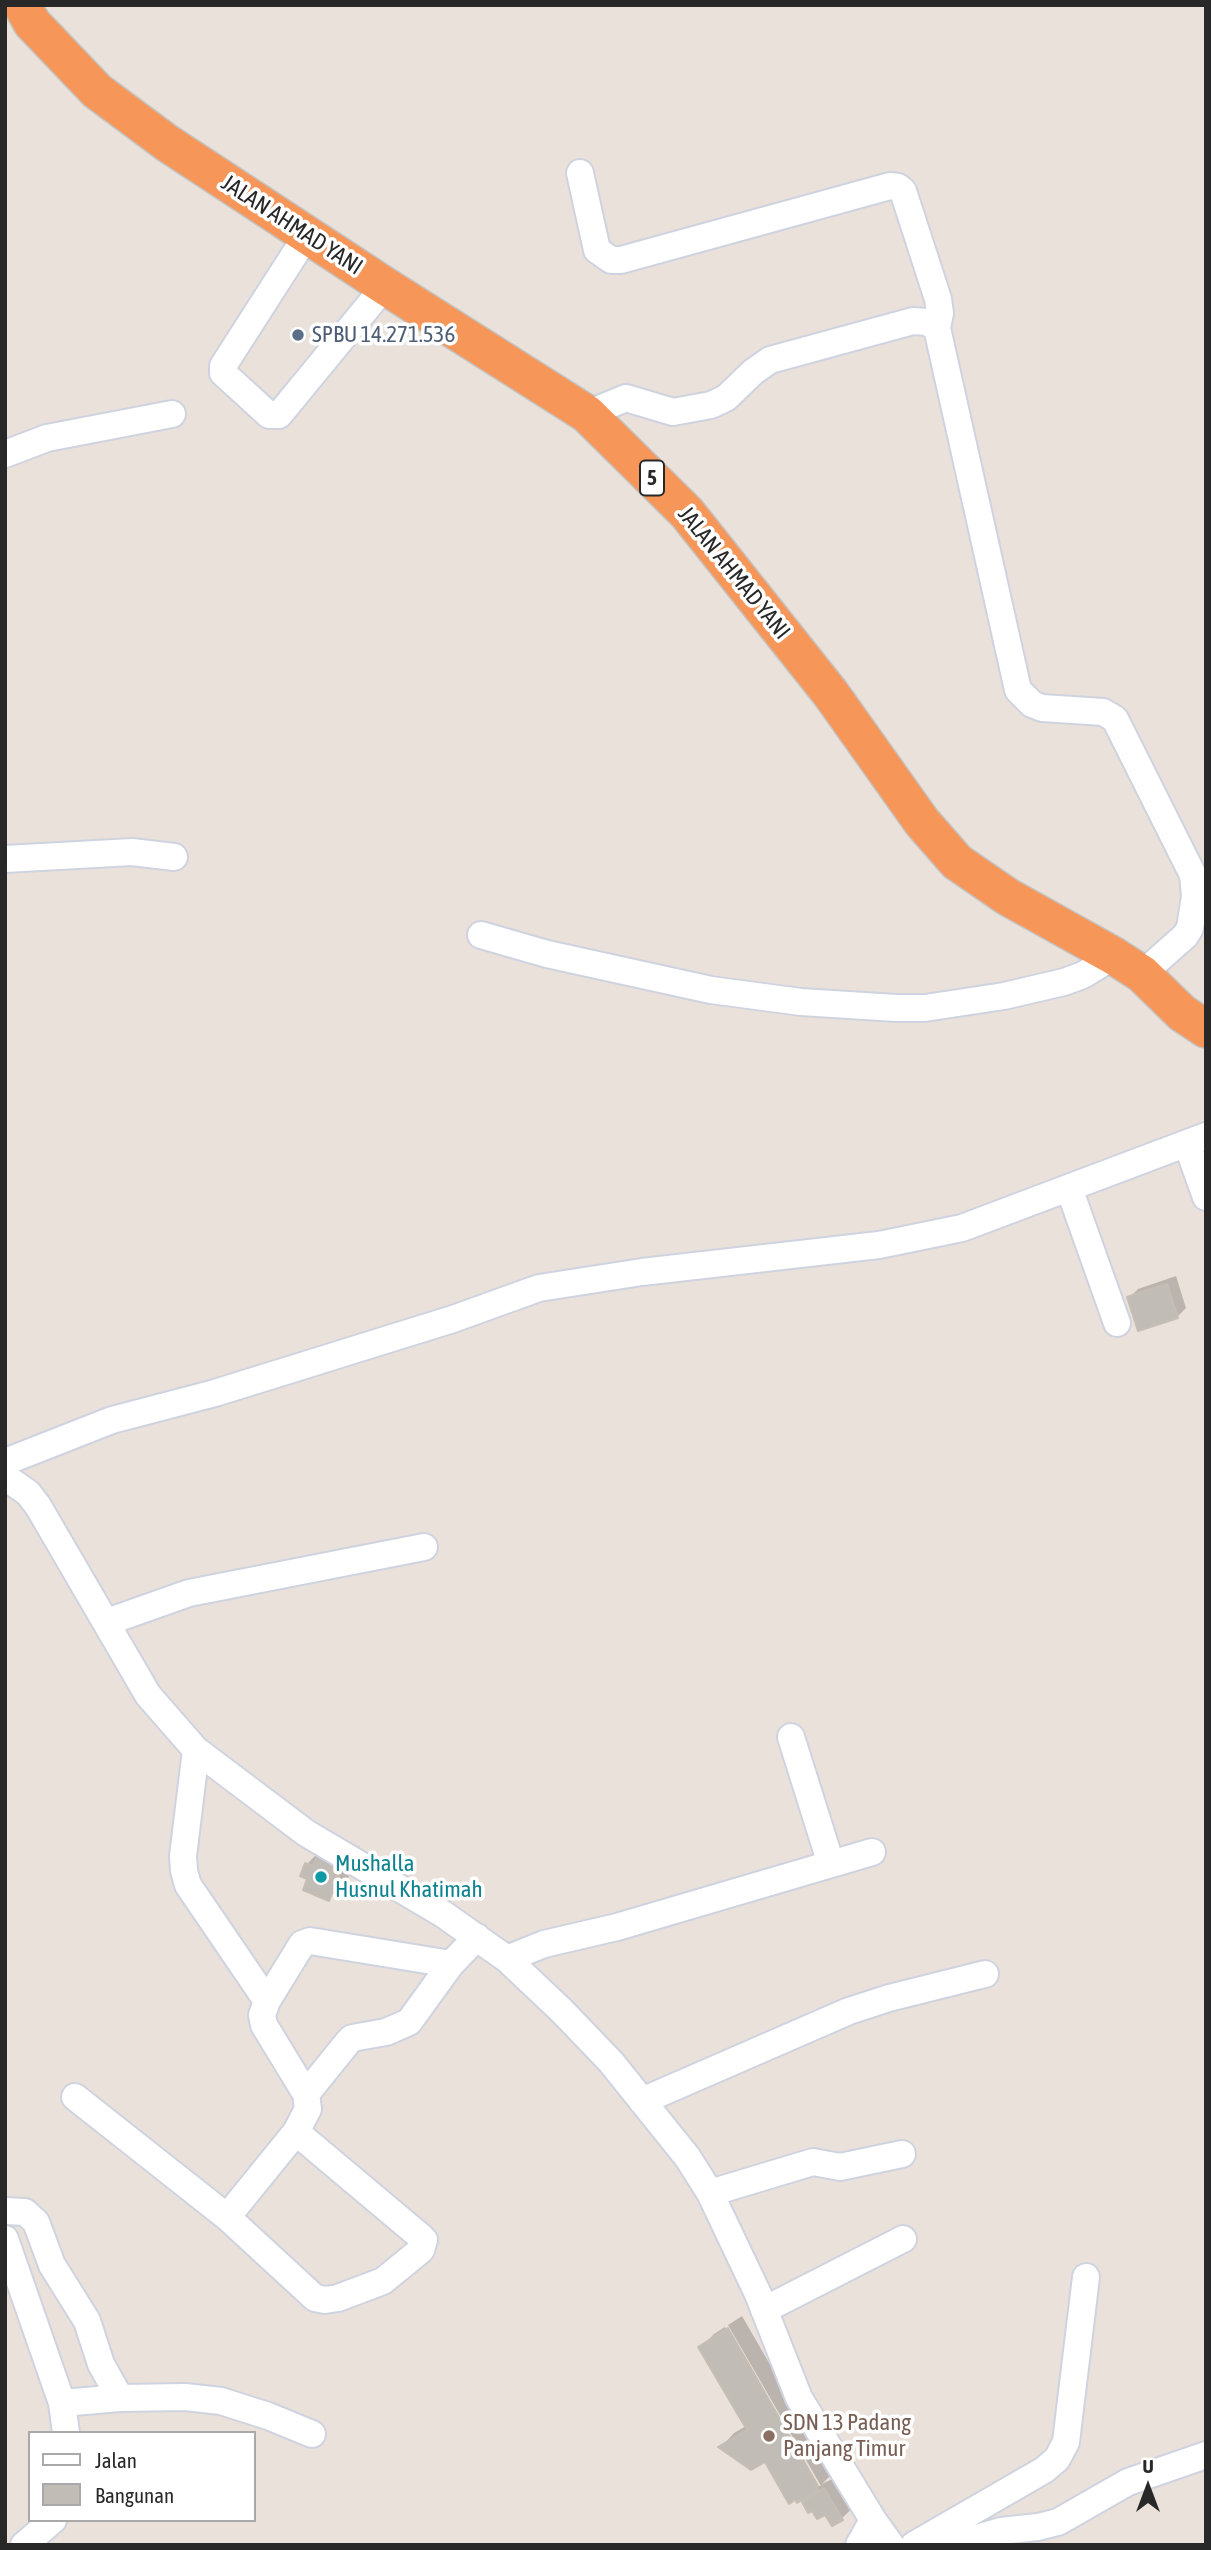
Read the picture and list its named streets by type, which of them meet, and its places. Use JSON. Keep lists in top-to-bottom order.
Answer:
{
  "streets": {
    "highway": ["JALAN AHMAD YANI", "5"]
  },
  "places": ["SPBU 14.271.536", "Mushalla Husnul Khatimah", "SDN 13 Padang Panjang Timur"],
  "legend": ["Jalan", "Bangunan"],
  "north": "top"
}
